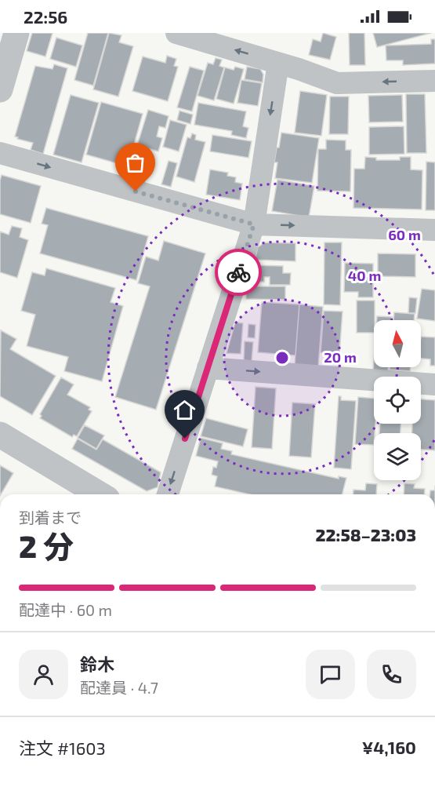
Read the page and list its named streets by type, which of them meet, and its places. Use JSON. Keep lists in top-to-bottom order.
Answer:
{
  "north": "top",
  "page": {
    "status": "22:56",
    "heading": ["2 分", "到着まで", "22:58–23:03"],
    "panel": [
      "鈴木",
      "配達員 · 4.7",
      "注文 #1603",
      "¥4,160"
    ],
    "bar": "配達中 · 60 m"
  },
  "rings": ["60 m", "40 m", "20 m"]
}
